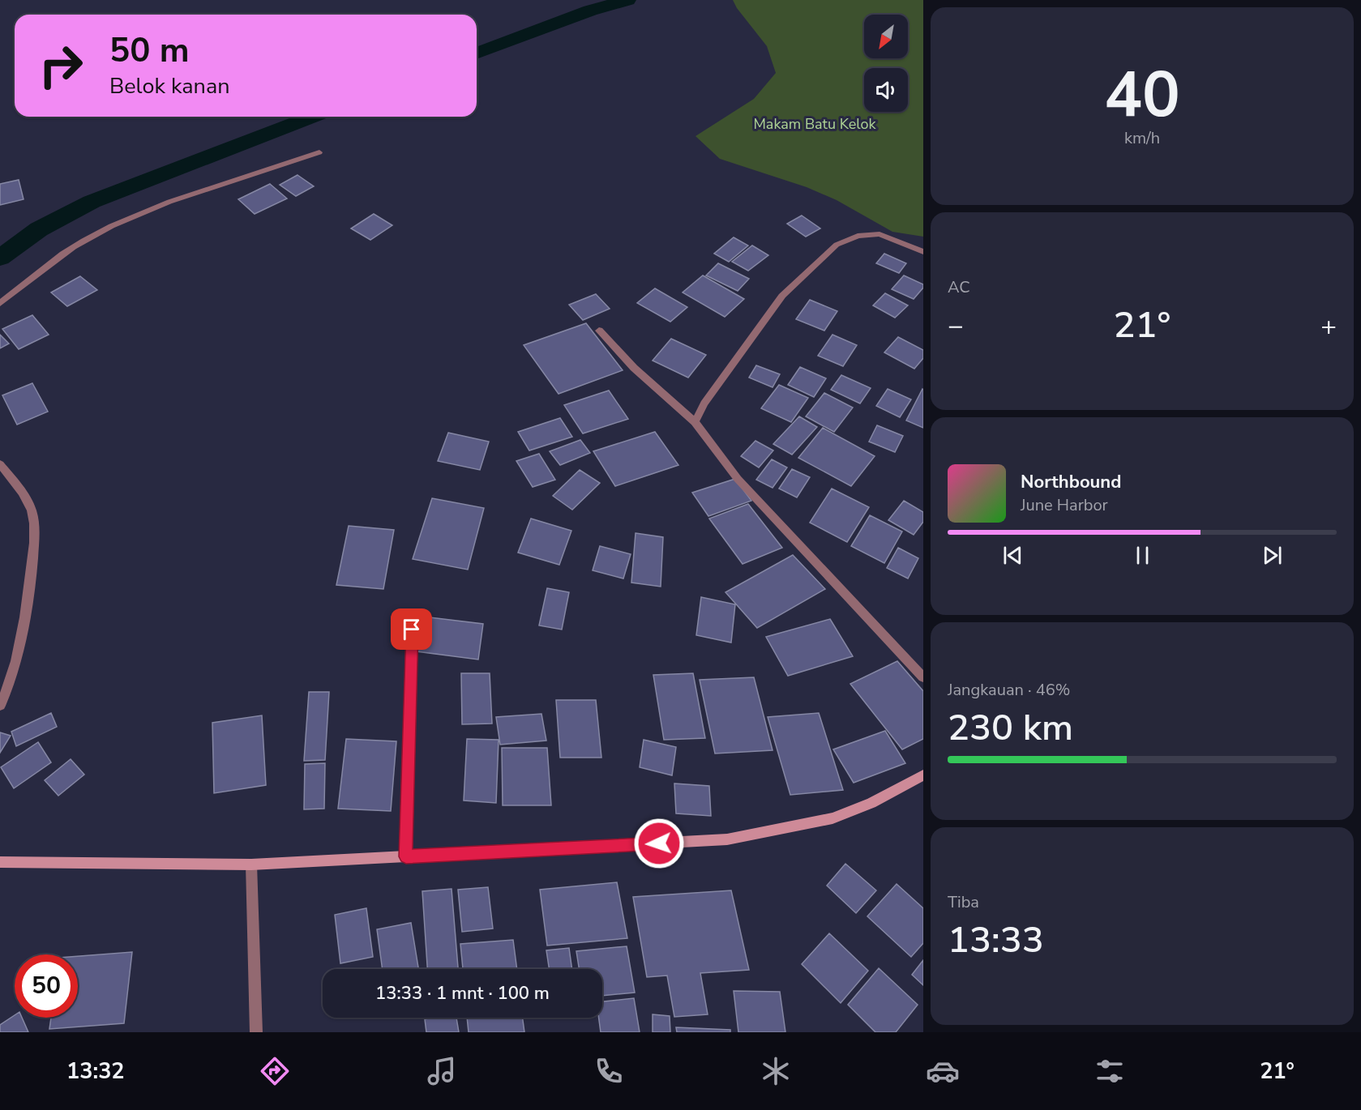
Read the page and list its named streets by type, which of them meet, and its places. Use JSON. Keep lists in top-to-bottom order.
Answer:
{
  "parks": ["Makam Batu Kelok"],
  "north": "bottom left",
  "page": {
    "tile": [
      ["40", "km/h"],
      "AC",
      ["Jangkauan · 46%", "230 km"],
      ["Tiba", "13:33"]
    ],
    "turn": ["50 m", "Belok kanan"],
    "heat": ["−", "21°", "+"],
    "song": ["Northbound", "June Harbor"],
    "limit": "50",
    "trip": "13:33 · 1 mnt · 100 m",
    "tabs": ["13:32", "21°"]
  }
}
